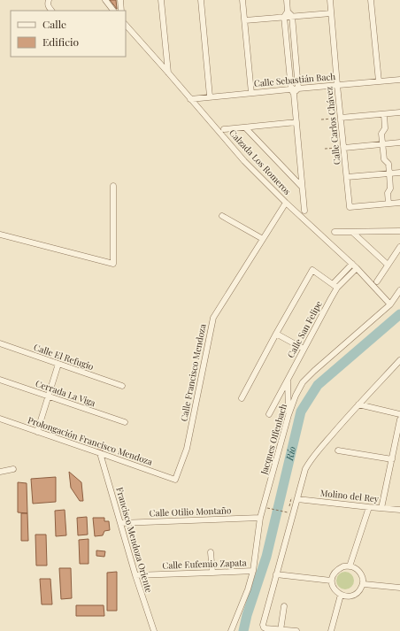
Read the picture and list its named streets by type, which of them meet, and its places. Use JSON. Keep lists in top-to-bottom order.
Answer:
{
  "streets": {
    "street": [
      "Calle Sebastián Bach",
      "Calle Carlos Chávez",
      "Calzada Los Romeros",
      "Calle San Felipe",
      "Calle El Refugio",
      "Calle Francisco Mendoza",
      "Cerrada La Viga",
      "Jacques Offenbach",
      "Prolongación Francisco Mendoza",
      "Molino del Rey",
      "Calle Otilio Montaño",
      "Francisco Mendoza Oriente",
      "Calle Eufemio Zapata"
    ]
  },
  "crossings": [
    ["Calle Sebastián Bach", "Calle Carlos Chávez"],
    ["Calle Sebastián Bach", "Calzada Los Romeros"],
    ["Calzada Los Romeros", "Calle San Felipe"],
    ["Calzada Los Romeros", "Calle Francisco Mendoza"],
    ["Calzada Los Romeros", "Jacques Offenbach"],
    ["Calle Francisco Mendoza", "Prolongación Francisco Mendoza"],
    ["Jacques Offenbach", "Calle Otilio Montaño"],
    ["Jacques Offenbach", "Calle Eufemio Zapata"],
    ["Prolongación Francisco Mendoza", "Francisco Mendoza Oriente"],
    ["Calle Otilio Montaño", "Francisco Mendoza Oriente"],
    ["Francisco Mendoza Oriente", "Calle Eufemio Zapata"]
  ],
  "water": ["Río"],
  "legend": ["Calle", "Edificio"]
}
